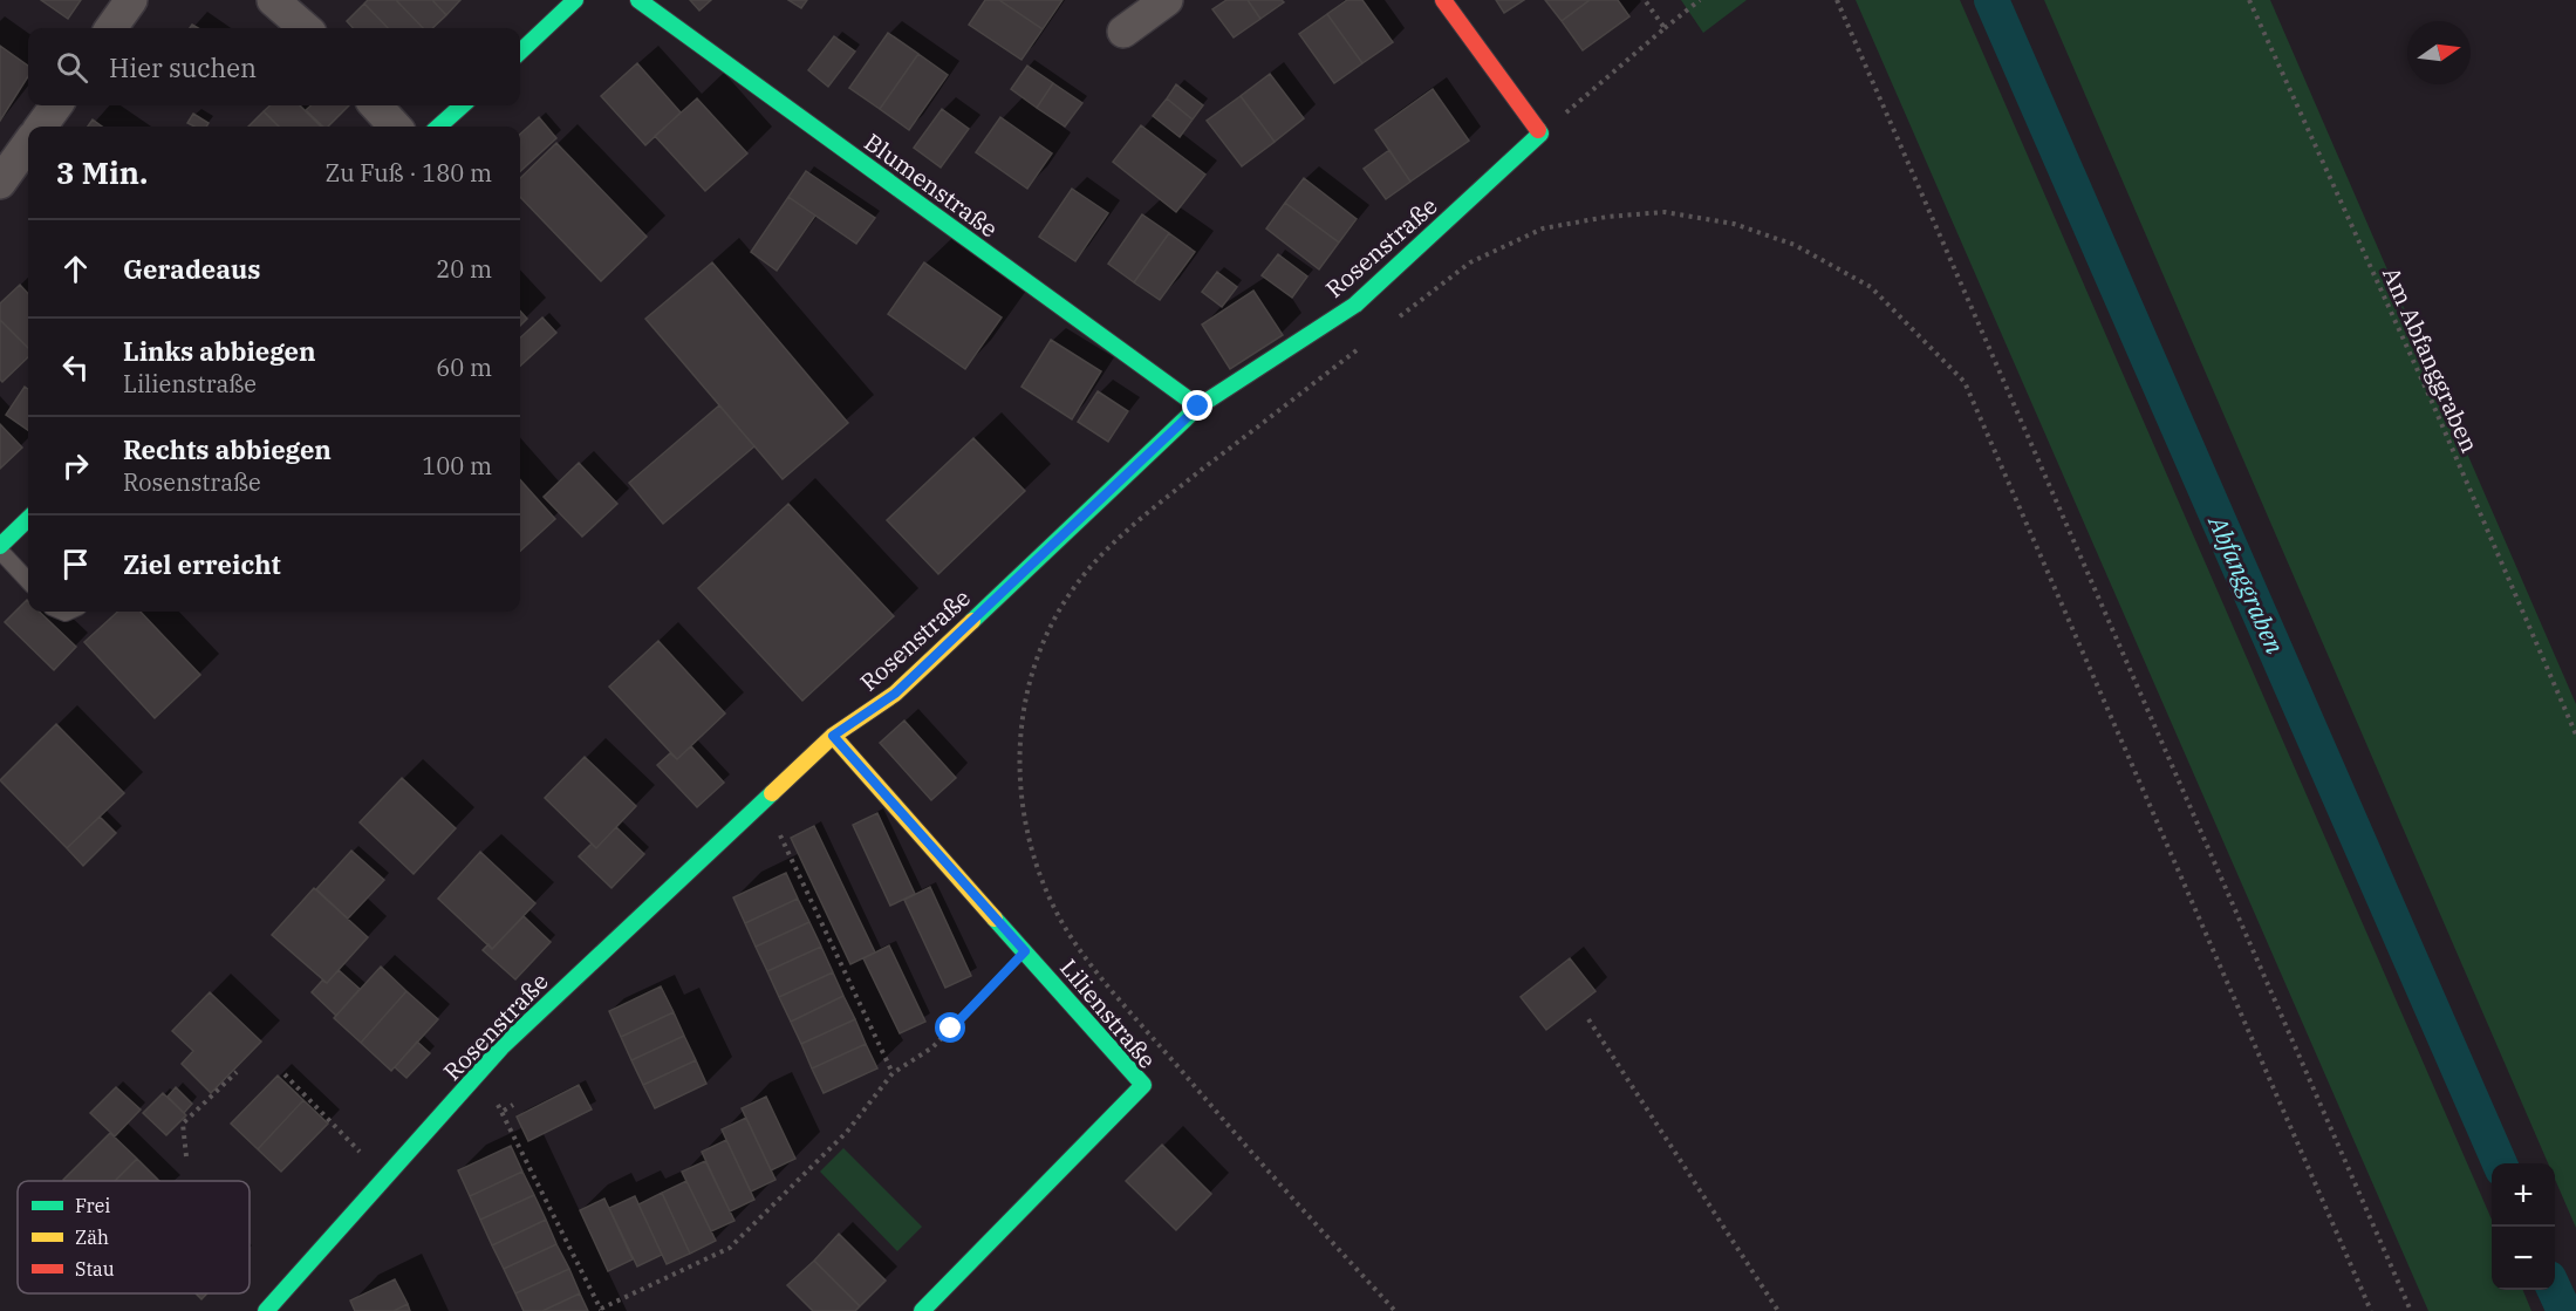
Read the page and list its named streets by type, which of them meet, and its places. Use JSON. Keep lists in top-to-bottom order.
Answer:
{
  "streets": {
    "street": ["Blumenstraße", "Rosenstraße", "Lilienstraße"],
    "path": ["Am Abfanggraben"]
  },
  "crossings": [
    ["Blumenstraße", "Rosenstraße"],
    ["Rosenstraße", "Lilienstraße"]
  ],
  "water": ["Abfanggraben"],
  "legend": ["Frei", "Zäh", "Stau"],
  "north": "right",
  "page": {
    "search": "Hier suchen",
    "heading": ["3 Min.", "Zu Fuß · 180 m"],
    "list": [
      ["Geradeaus", "20 m"],
      ["Links abbiegen", "Lilienstraße", "60 m"],
      ["Rechts abbiegen", "Rosenstraße", "100 m"],
      "Ziel erreicht"
    ],
    "map_buttons": ["+", "−"]
  }
}
